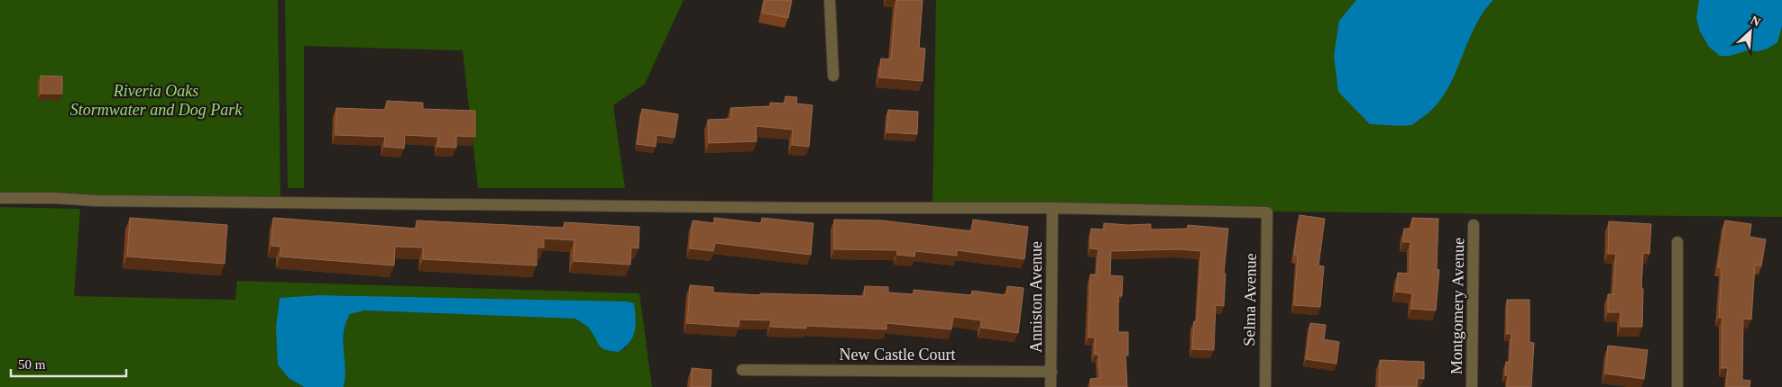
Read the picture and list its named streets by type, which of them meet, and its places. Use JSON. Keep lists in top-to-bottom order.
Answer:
{
  "streets": {
    "street": [
      "Anniston Avenue",
      "Selma Avenue",
      "Montgomery Avenue",
      "New Castle Court"
    ]
  },
  "crossings": [
    ["Anniston Avenue", "Selma Avenue"],
    ["Anniston Avenue", "New Castle Court"]
  ],
  "parks": ["Riveria Oaks Stormwater and Dog Park"],
  "scale_bar": "50 m",
  "north": "top right"
}
